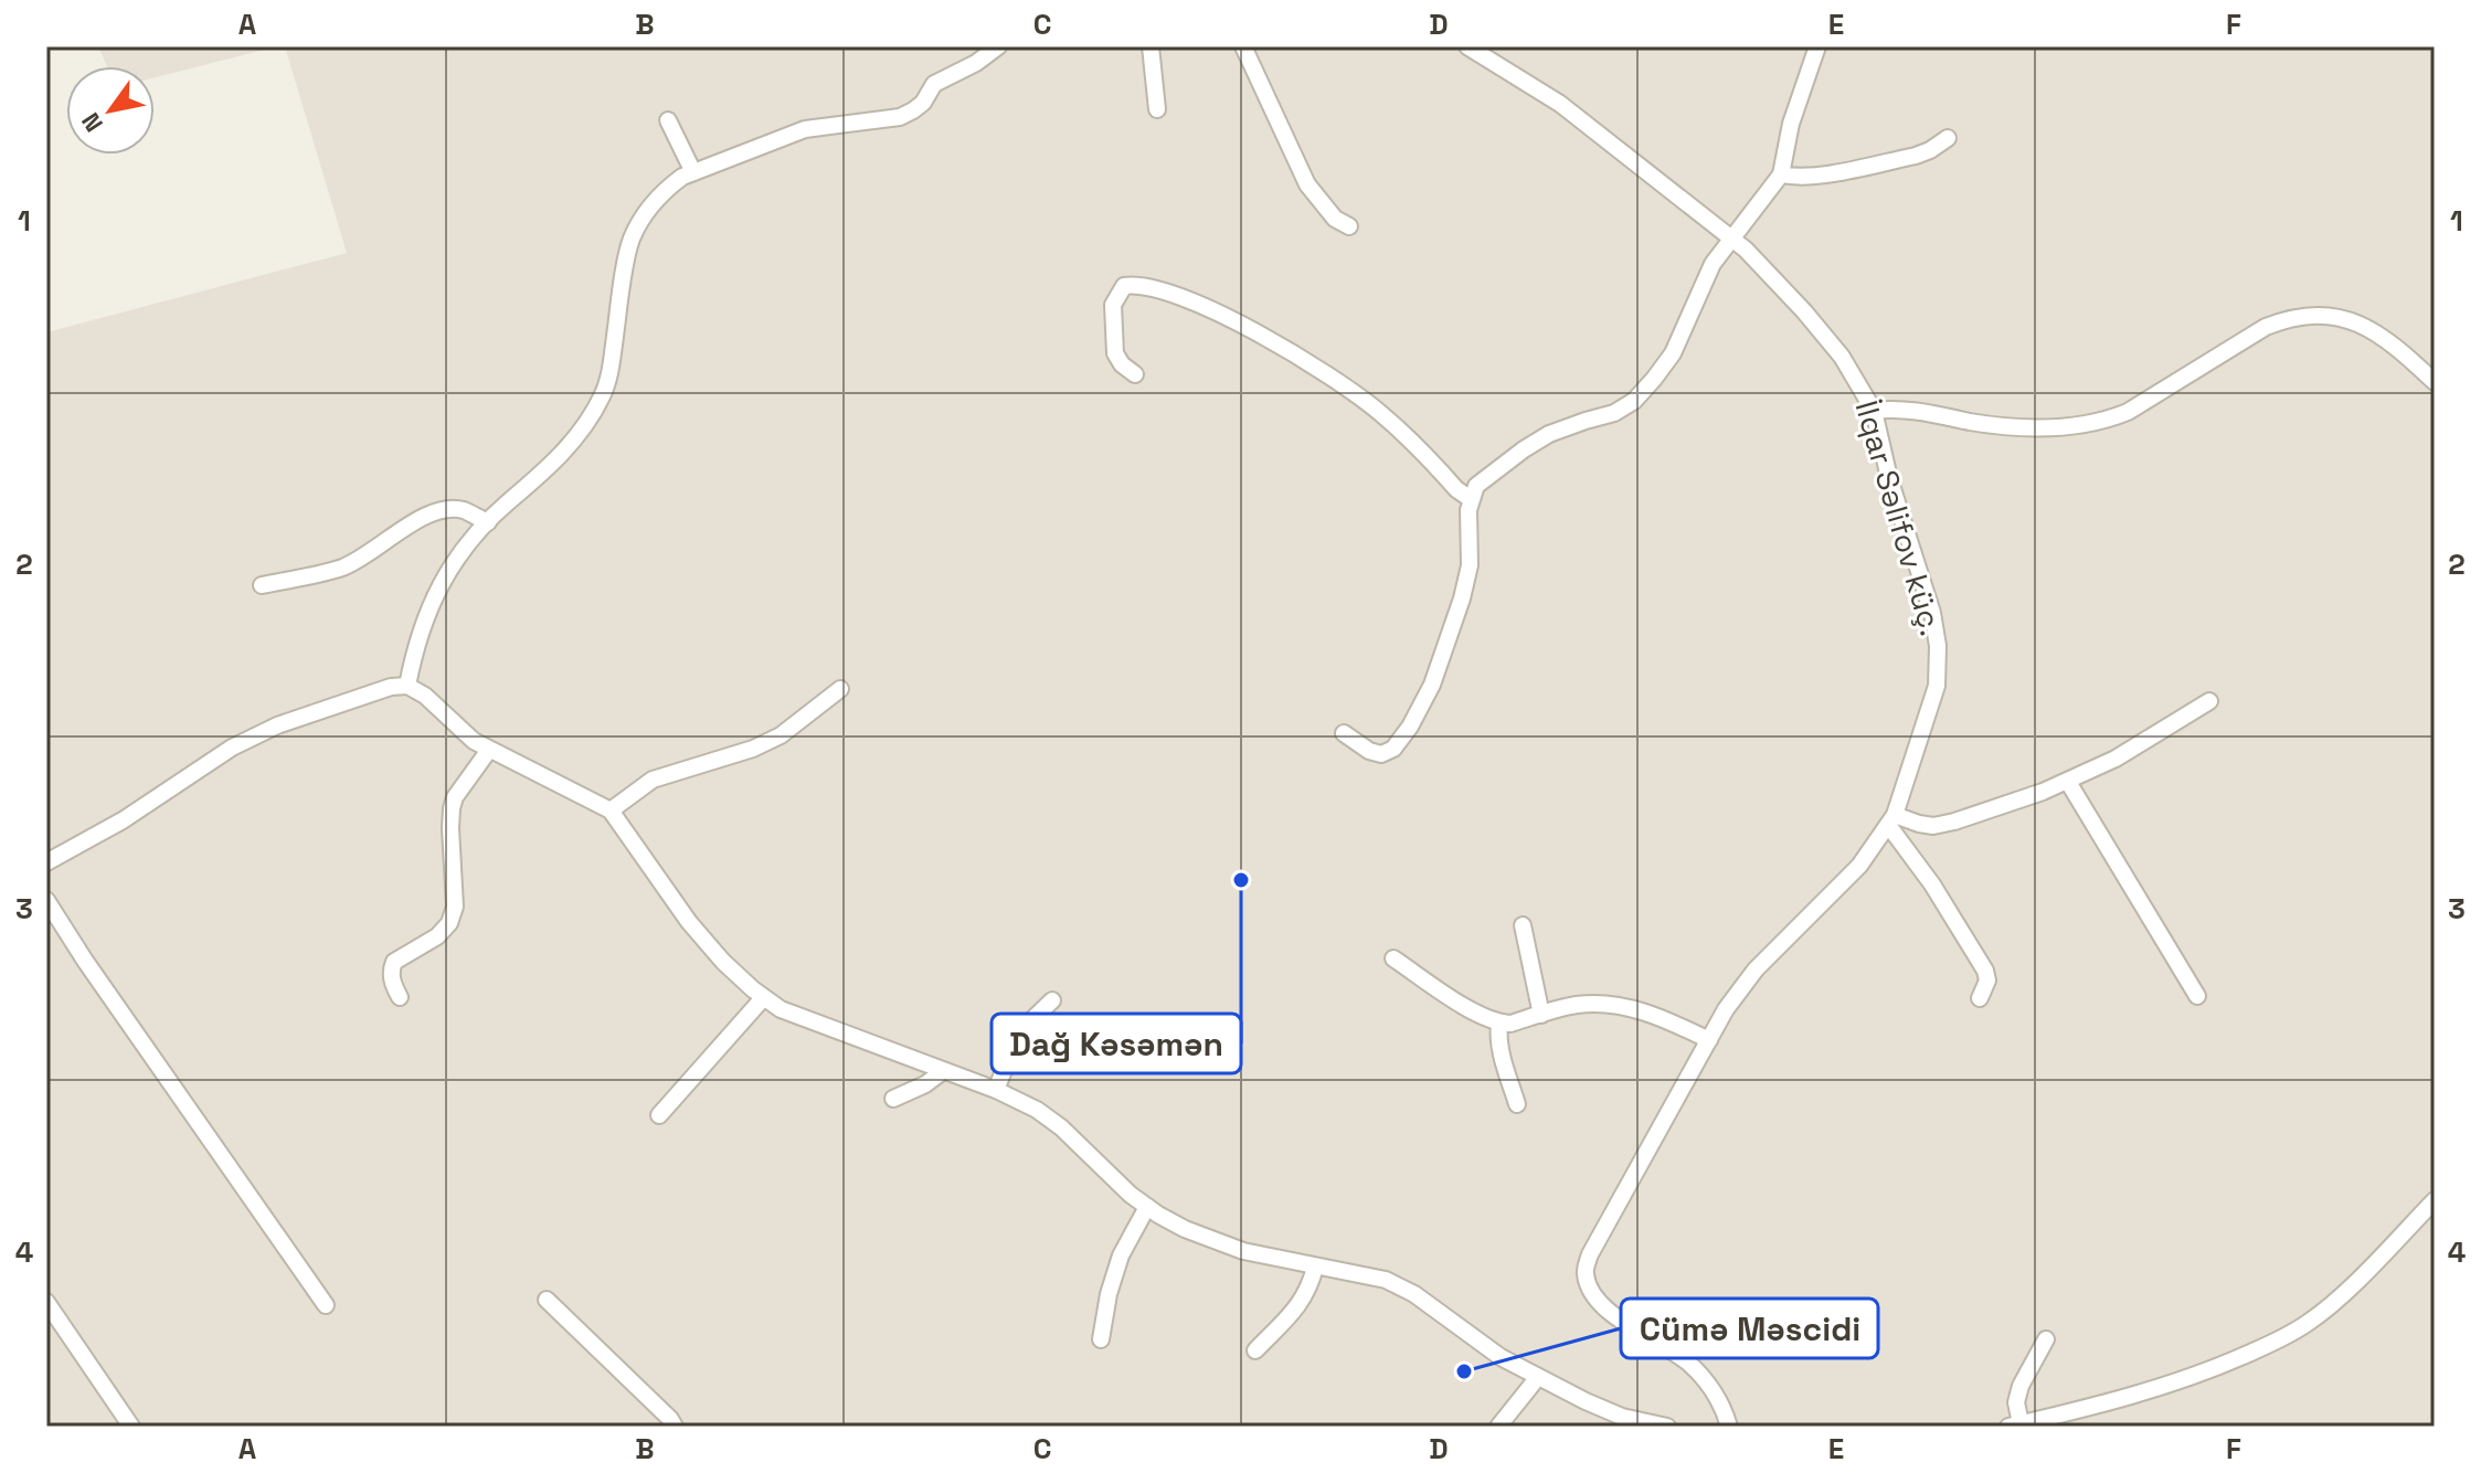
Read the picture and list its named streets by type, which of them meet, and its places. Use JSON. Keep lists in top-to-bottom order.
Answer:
{
  "streets": {
    "street": ["İlqar Səlifov küç."]
  },
  "places": ["Dağ Kəsəmən", "Cümə Məscidi"],
  "north": "bottom left",
  "grid": {
    "columns": [
      "A",
      "B",
      "C",
      "D",
      "E",
      "F"
    ],
    "rows": [
      "1",
      "2",
      "3",
      "4"
    ]
  }
}
